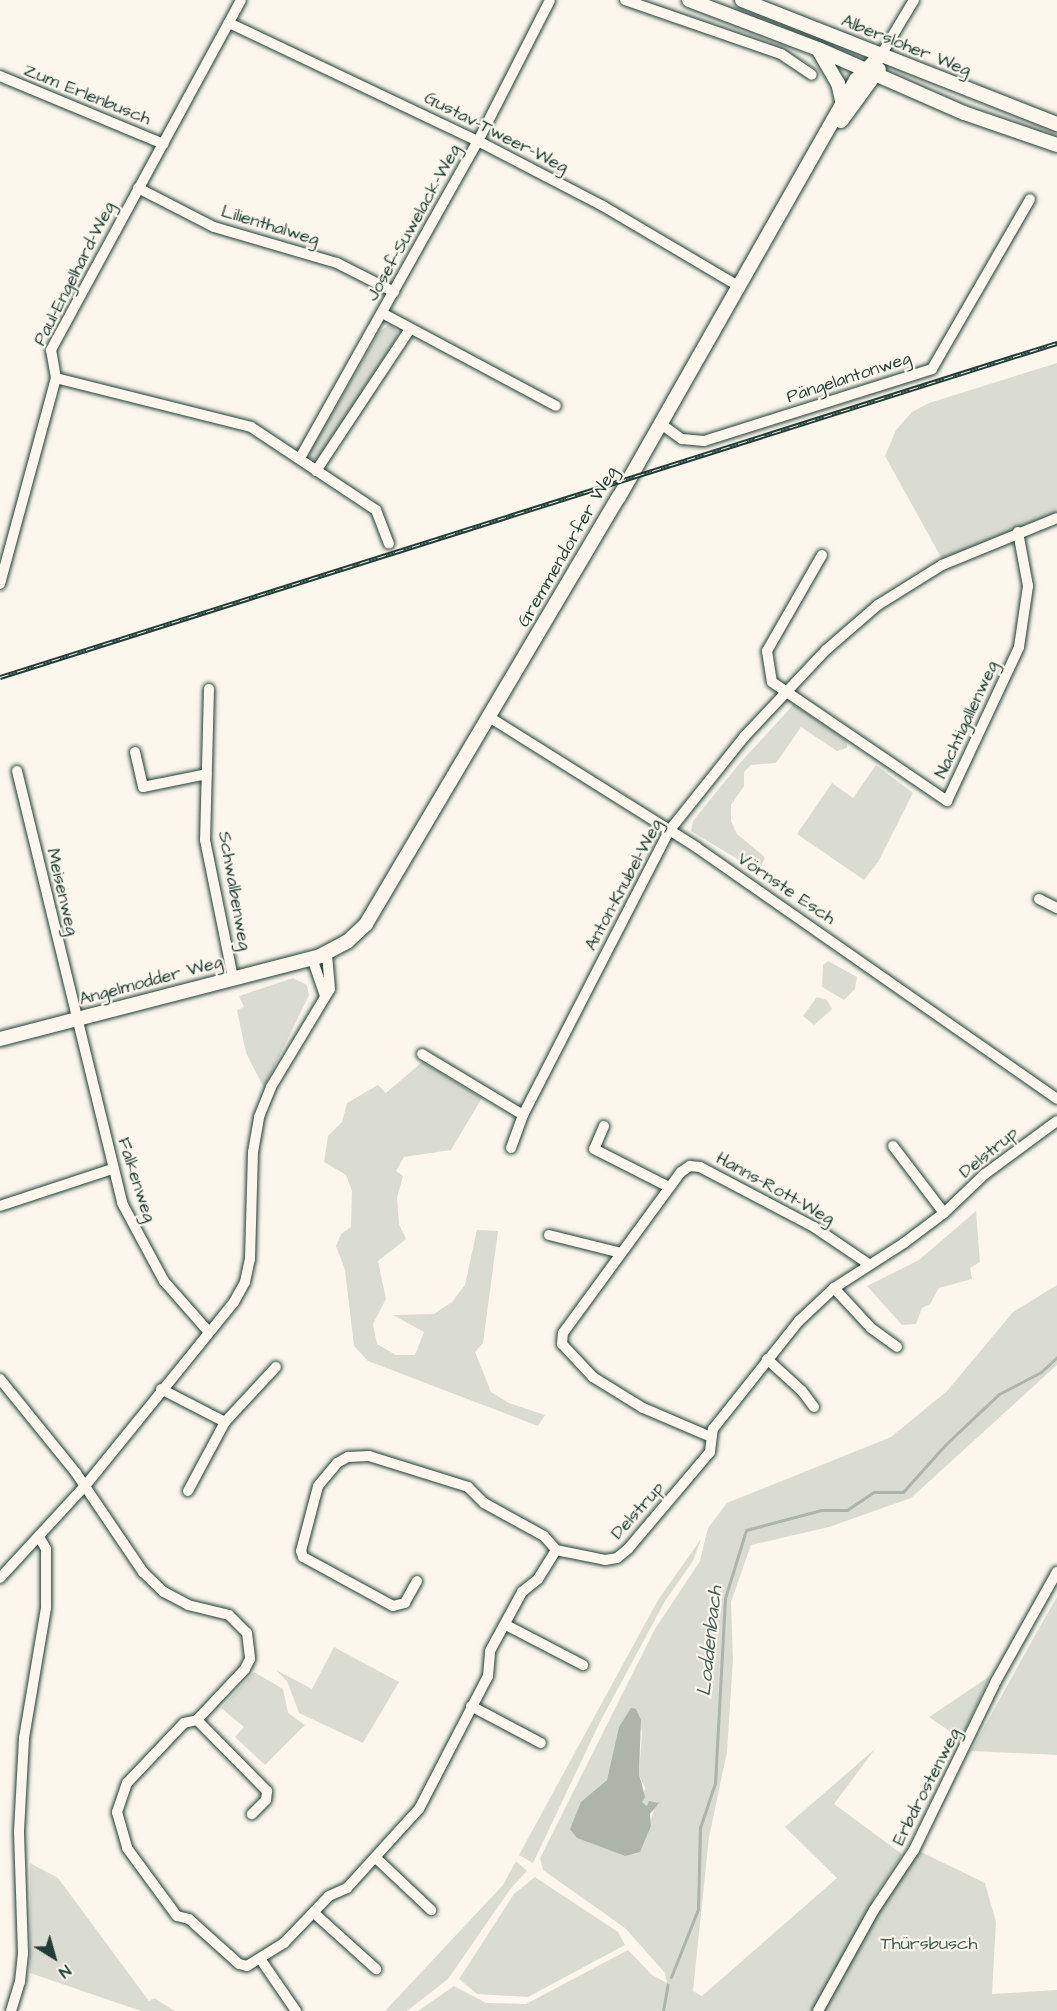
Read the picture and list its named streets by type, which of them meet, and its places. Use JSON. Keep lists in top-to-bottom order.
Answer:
{
  "streets": {
    "street": [
      "Albersloher Weg",
      "Zum Erlenbusch",
      "Gustav-Tweer-Weg",
      "Josef-Suwelack-Weg",
      "Lilienthalweg",
      "Paul-Engelhard-Weg",
      "Pängelantonweg",
      "Gremmendorfer Weg",
      "Nachtigallenweg",
      "Anton-Knubel-Weg",
      "Vörnste Esch",
      "Schwalbenweg",
      "Meisenweg",
      "Angelmodder Weg",
      "Delstrup",
      "Falkenweg",
      "Hanns-Rott-Weg",
      "Erbdrostenweg"
    ]
  },
  "crossings": [
    ["Albersloher Weg", "Gremmendorfer Weg"],
    ["Zum Erlenbusch", "Paul-Engelhard-Weg"],
    ["Gustav-Tweer-Weg", "Josef-Suwelack-Weg"],
    ["Gustav-Tweer-Weg", "Paul-Engelhard-Weg"],
    ["Gustav-Tweer-Weg", "Gremmendorfer Weg"],
    ["Josef-Suwelack-Weg", "Lilienthalweg"],
    ["Lilienthalweg", "Paul-Engelhard-Weg"],
    ["Pängelantonweg", "Gremmendorfer Weg"],
    ["Gremmendorfer Weg", "Vörnste Esch"],
    ["Gremmendorfer Weg", "Angelmodder Weg"],
    ["Nachtigallenweg", "Anton-Knubel-Weg"],
    ["Anton-Knubel-Weg", "Vörnste Esch"],
    ["Schwalbenweg", "Angelmodder Weg"],
    ["Meisenweg", "Angelmodder Weg"],
    ["Meisenweg", "Falkenweg"],
    ["Angelmodder Weg", "Falkenweg"],
    ["Delstrup", "Hanns-Rott-Weg"]
  ],
  "water": ["Loddenbach"],
  "parks": ["Thürsbusch"],
  "north": "bottom right"
}
